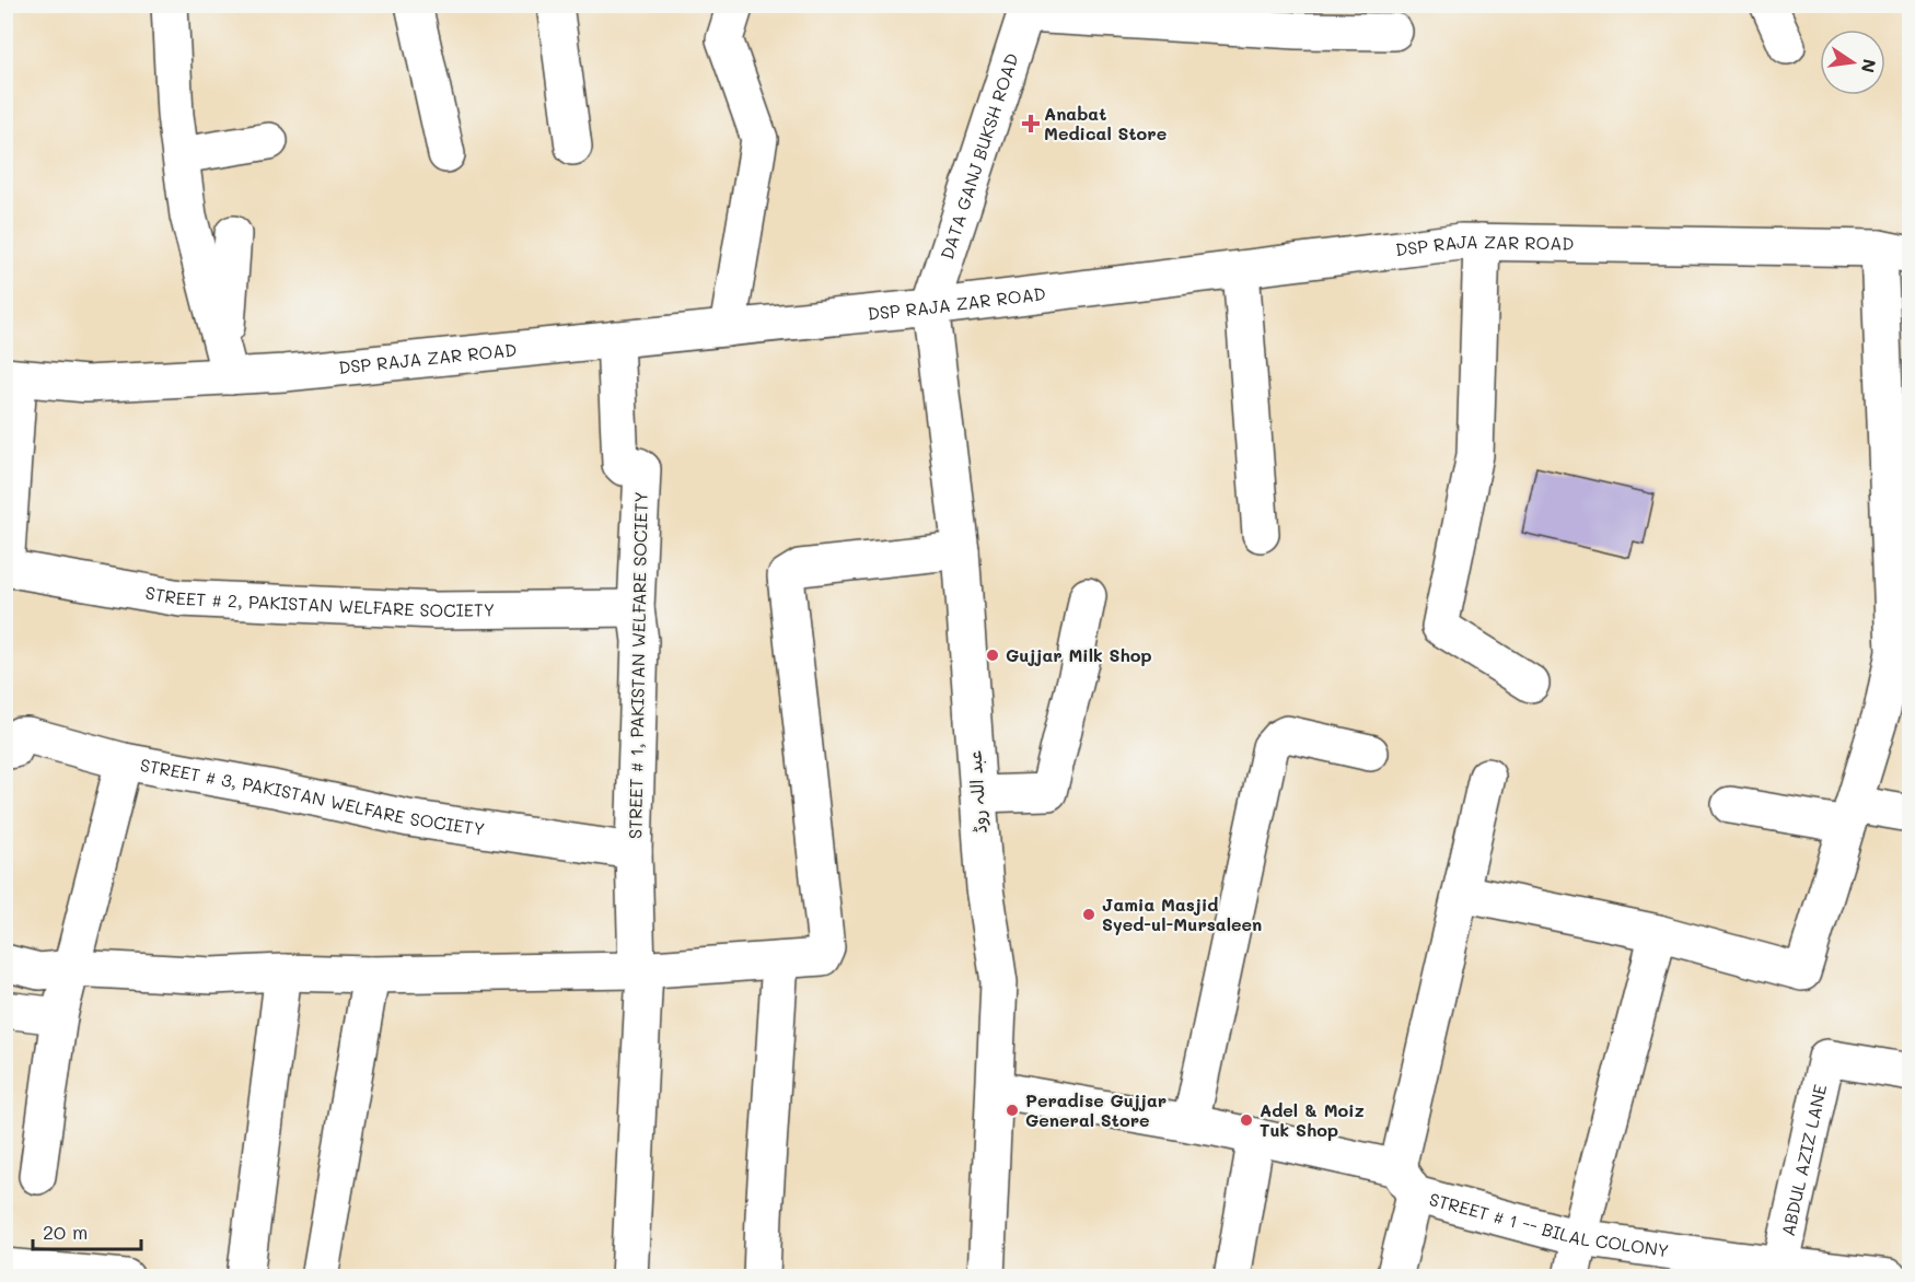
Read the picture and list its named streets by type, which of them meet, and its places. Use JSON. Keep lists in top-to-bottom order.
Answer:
{
  "streets": {
    "street": [
      "DATA GANJ BUKSH ROAD",
      "DSP RAJA ZAR ROAD",
      "STREET # 2, PAKISTAN WELFARE SOCIETY",
      "STREET # 1, PAKISTAN WELFARE SOCIETY",
      "عبد اللہ روڈ",
      "STREET # 3, PAKISTAN WELFARE SOCIETY",
      "ABDUL AZIZ LANE",
      "STREET # 1 -- BILAL COLONY"
    ]
  },
  "crossings": [
    ["DATA GANJ BUKSH ROAD", "DSP RAJA ZAR ROAD"],
    ["DATA GANJ BUKSH ROAD", "عبد اللہ روڈ"],
    ["DSP RAJA ZAR ROAD", "STREET # 1, PAKISTAN WELFARE SOCIETY"],
    ["DSP RAJA ZAR ROAD", "عبد اللہ روڈ"],
    ["STREET # 2, PAKISTAN WELFARE SOCIETY", "STREET # 1, PAKISTAN WELFARE SOCIETY"],
    ["STREET # 1, PAKISTAN WELFARE SOCIETY", "STREET # 3, PAKISTAN WELFARE SOCIETY"],
    ["عبد اللہ روڈ", "STREET # 1 -- BILAL COLONY"],
    ["ABDUL AZIZ LANE", "STREET # 1 -- BILAL COLONY"]
  ],
  "places": {
    "health": ["Anabat Medical Store"],
    "other": [
      "Gujjar Milk Shop",
      "Jamia Masjid Syed-ul-Mursaleen",
      "Peradise Gujjar General Store",
      "Adel & Moiz Tuk Shop"
    ]
  },
  "scale_bar": "20 m",
  "north": "right"
}
